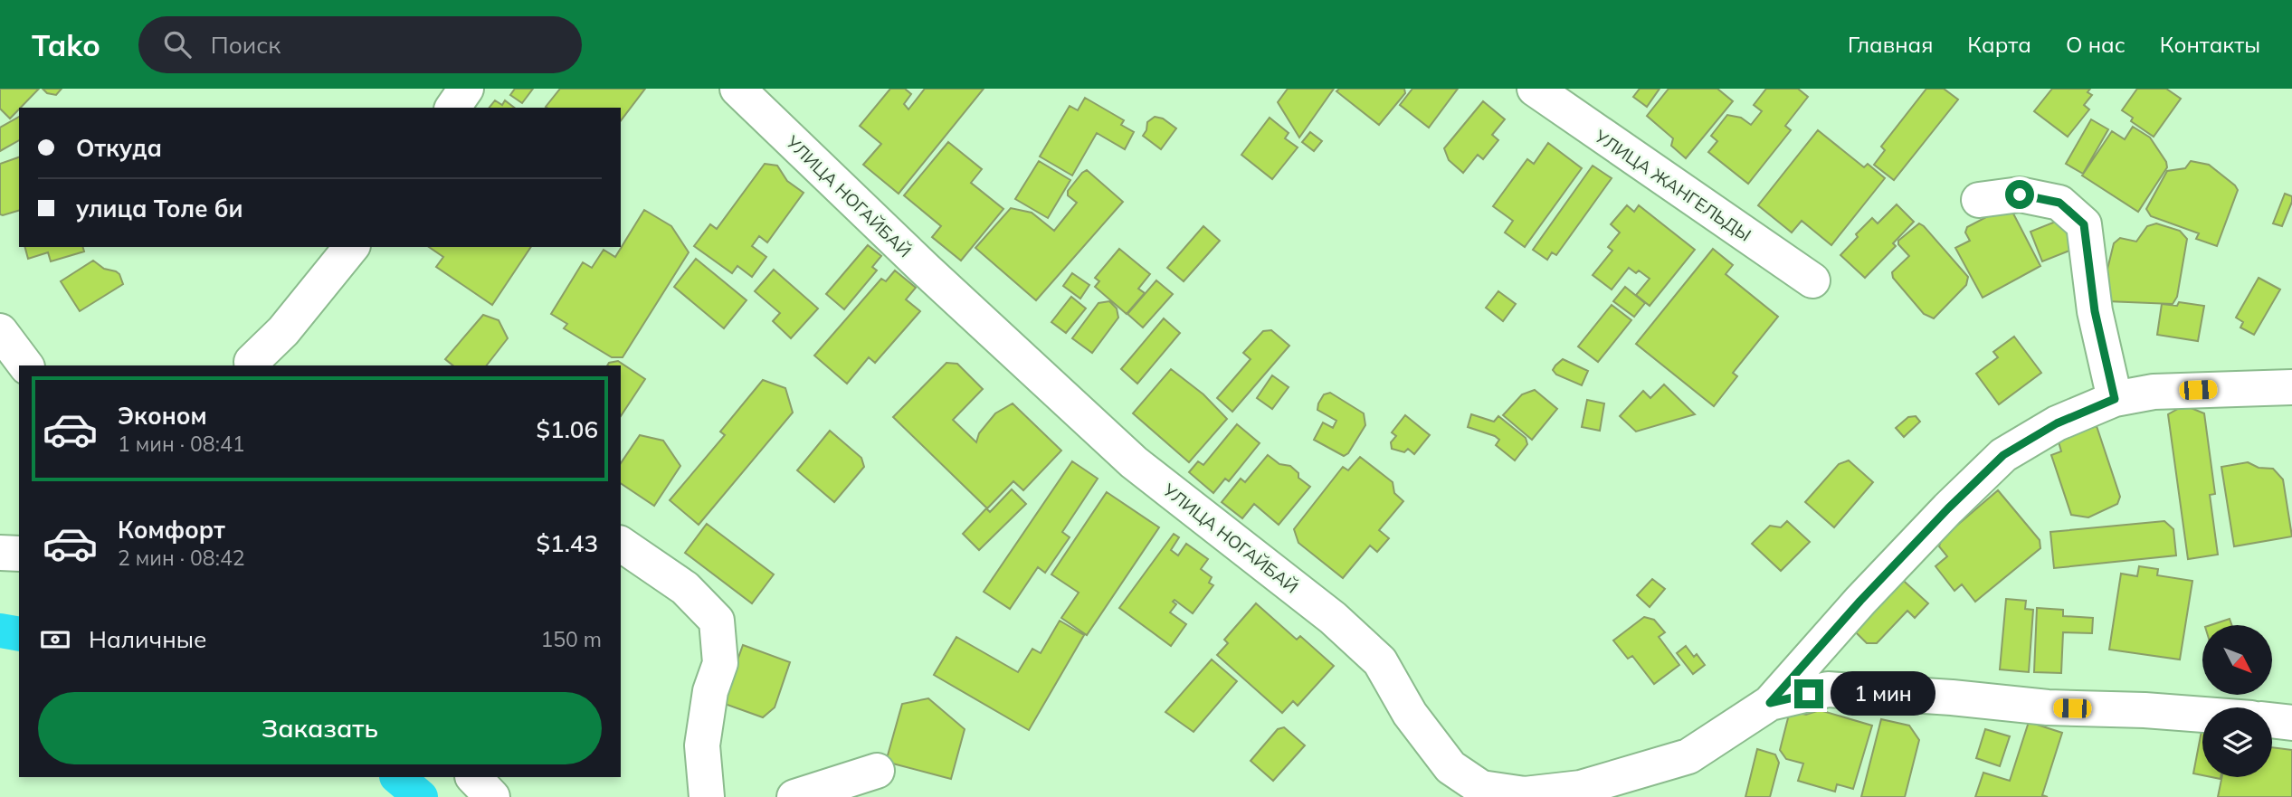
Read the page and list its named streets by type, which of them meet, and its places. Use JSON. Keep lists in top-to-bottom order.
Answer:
{
  "streets": {
    "street": ["УЛИЦА ЖАНГЕЛЬДЫ", "УЛИЦА НОГАЙБАЙ"]
  },
  "north": "bottom right",
  "page": {
    "header": "Tako",
    "search": "Поиск",
    "nav": [
      "Главная",
      "Карта",
      "О нас",
      "Контакты"
    ],
    "banner": ["Откуда", "улица Толе би"],
    "list": [
      {
        "name": "Эконом",
        "note": "1 мин · 08:41",
        "value": "$1.06"
      },
      {
        "name": "Комфорт",
        "note": "2 мин · 08:42",
        "value": "$1.43"
      }
    ],
    "pay": ["Наличные", "150 m"],
    "bubble": "1 мин",
    "buttons": "Заказать"
  }
}
